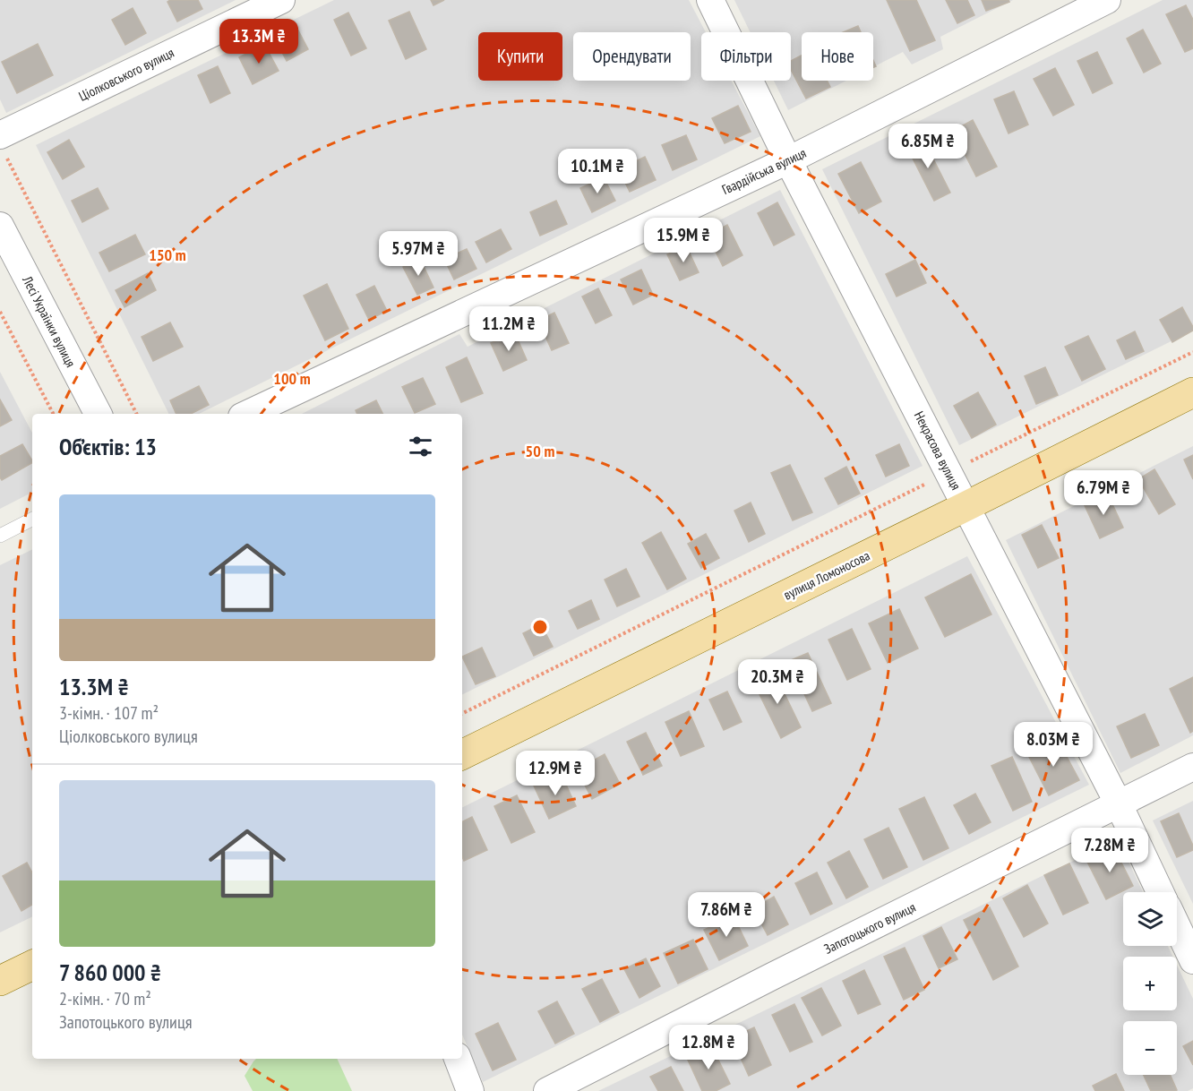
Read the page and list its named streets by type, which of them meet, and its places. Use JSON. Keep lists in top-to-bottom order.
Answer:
{
  "streets": {
    "main road": ["вулиця Ломоносова"],
    "street": [
      "Ціолковського вулиця",
      "Гвардійська вулиця",
      "Лесі Українки вулиця",
      "Некрасова вулиця",
      "Запотоцького вулиця"
    ]
  },
  "crossings": [
    ["Гвардійська вулиця", "Некрасова вулиця"],
    ["Некрасова вулиця", "вулиця Ломоносова"],
    ["Некрасова вулиця", "Запотоцького вулиця"]
  ],
  "page": {
    "price": [
      "13.3M ₴",
      "6.85M ₴",
      "10.1M ₴",
      "15.9M ₴",
      "5.97M ₴",
      "11.2M ₴",
      "6.79M ₴",
      "20.3M ₴",
      "8.03M ₴",
      "12.9M ₴",
      "7.28M ₴",
      "7.86M ₴",
      "12.8M ₴"
    ],
    "chip": [
      "Купити",
      "Орендувати",
      "Фільтри",
      "Нове"
    ],
    "heading": "Об’єктів: 13",
    "list": [
      {
        "name": "13.3M ₴",
        "note": "3-кімн. · 107 m² · Ціолковського вулиця"
      },
      {
        "name": "7 860 000 ₴",
        "note": "2-кімн. · 70 m² · Запотоцького вулиця"
      }
    ],
    "map_buttons": ["+", "−"]
  },
  "rings": ["150 m", "100 m", "50 m"]
}
